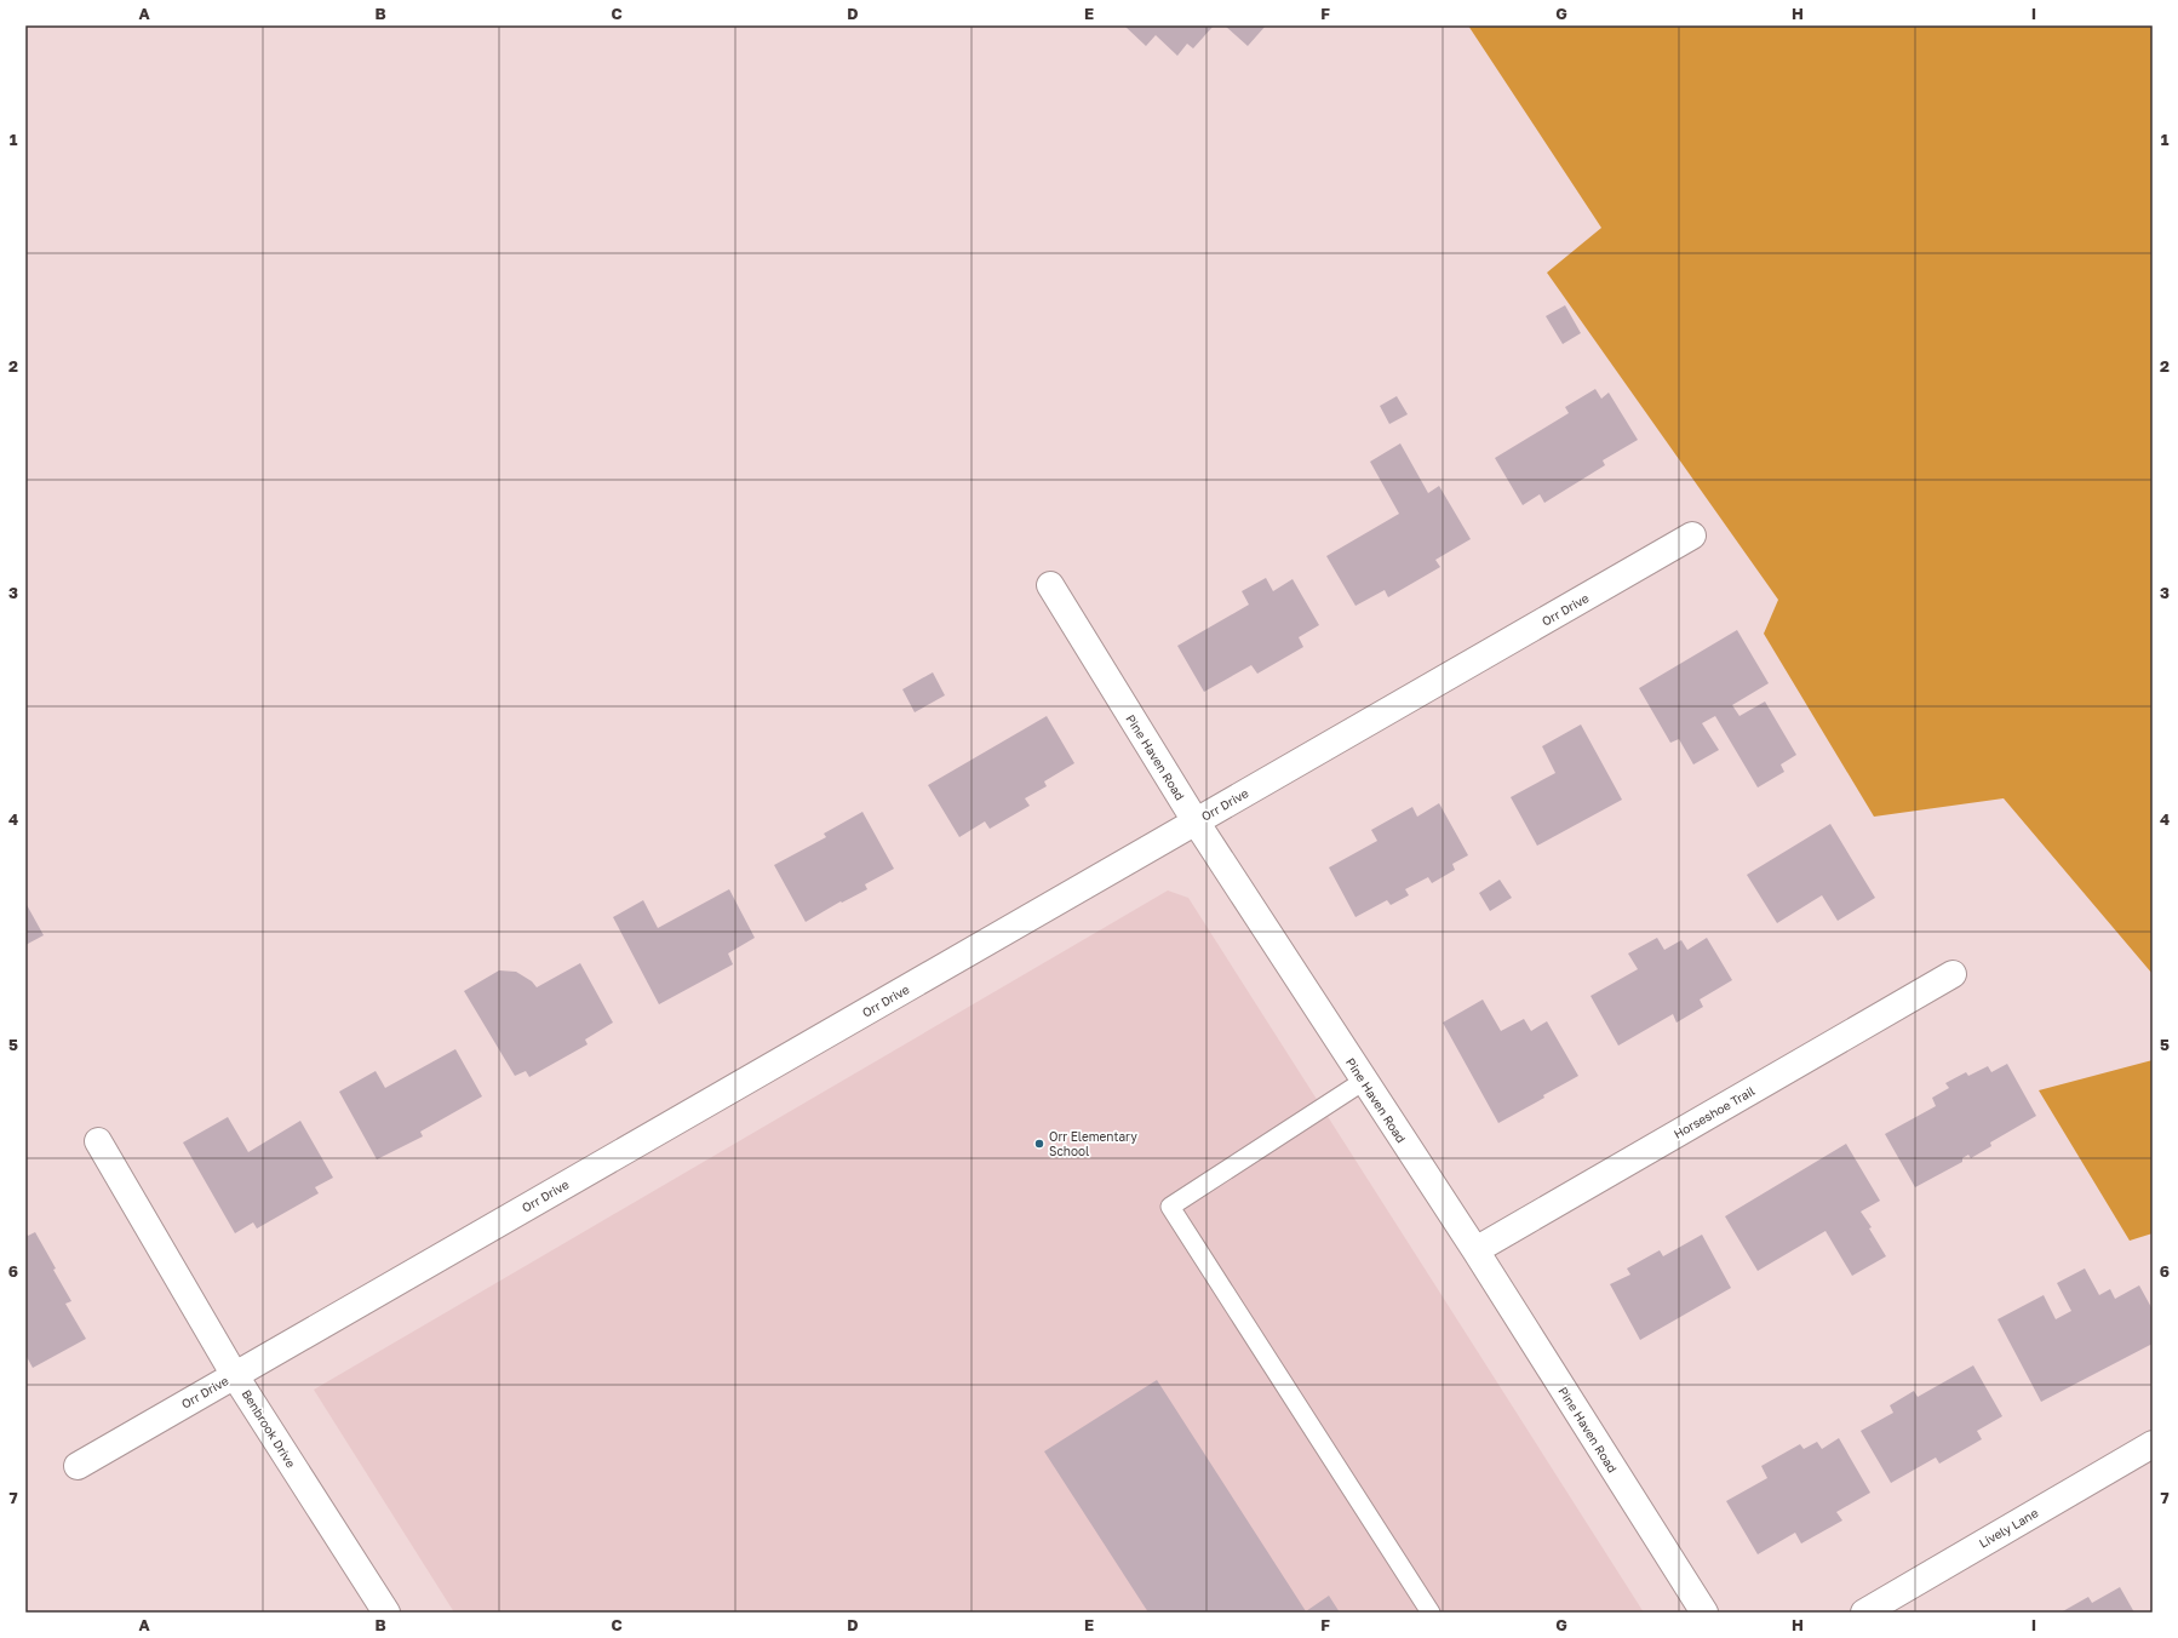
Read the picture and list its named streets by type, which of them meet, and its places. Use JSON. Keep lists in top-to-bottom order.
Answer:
{
  "streets": {
    "street": [
      "Orr Drive",
      "Pine Haven Road",
      "Horseshoe Trail",
      "Benbrook Drive",
      "Lively Lane"
    ]
  },
  "crossings": [
    ["Orr Drive", "Pine Haven Road"],
    ["Orr Drive", "Benbrook Drive"],
    ["Pine Haven Road", "Horseshoe Trail"]
  ],
  "places": ["Orr Elementary School"],
  "grid": {
    "columns": [
      "A",
      "B",
      "C",
      "D",
      "E",
      "F",
      "G",
      "H",
      "I"
    ],
    "rows": [
      "1",
      "2",
      "3",
      "4",
      "5",
      "6",
      "7"
    ]
  }
}
